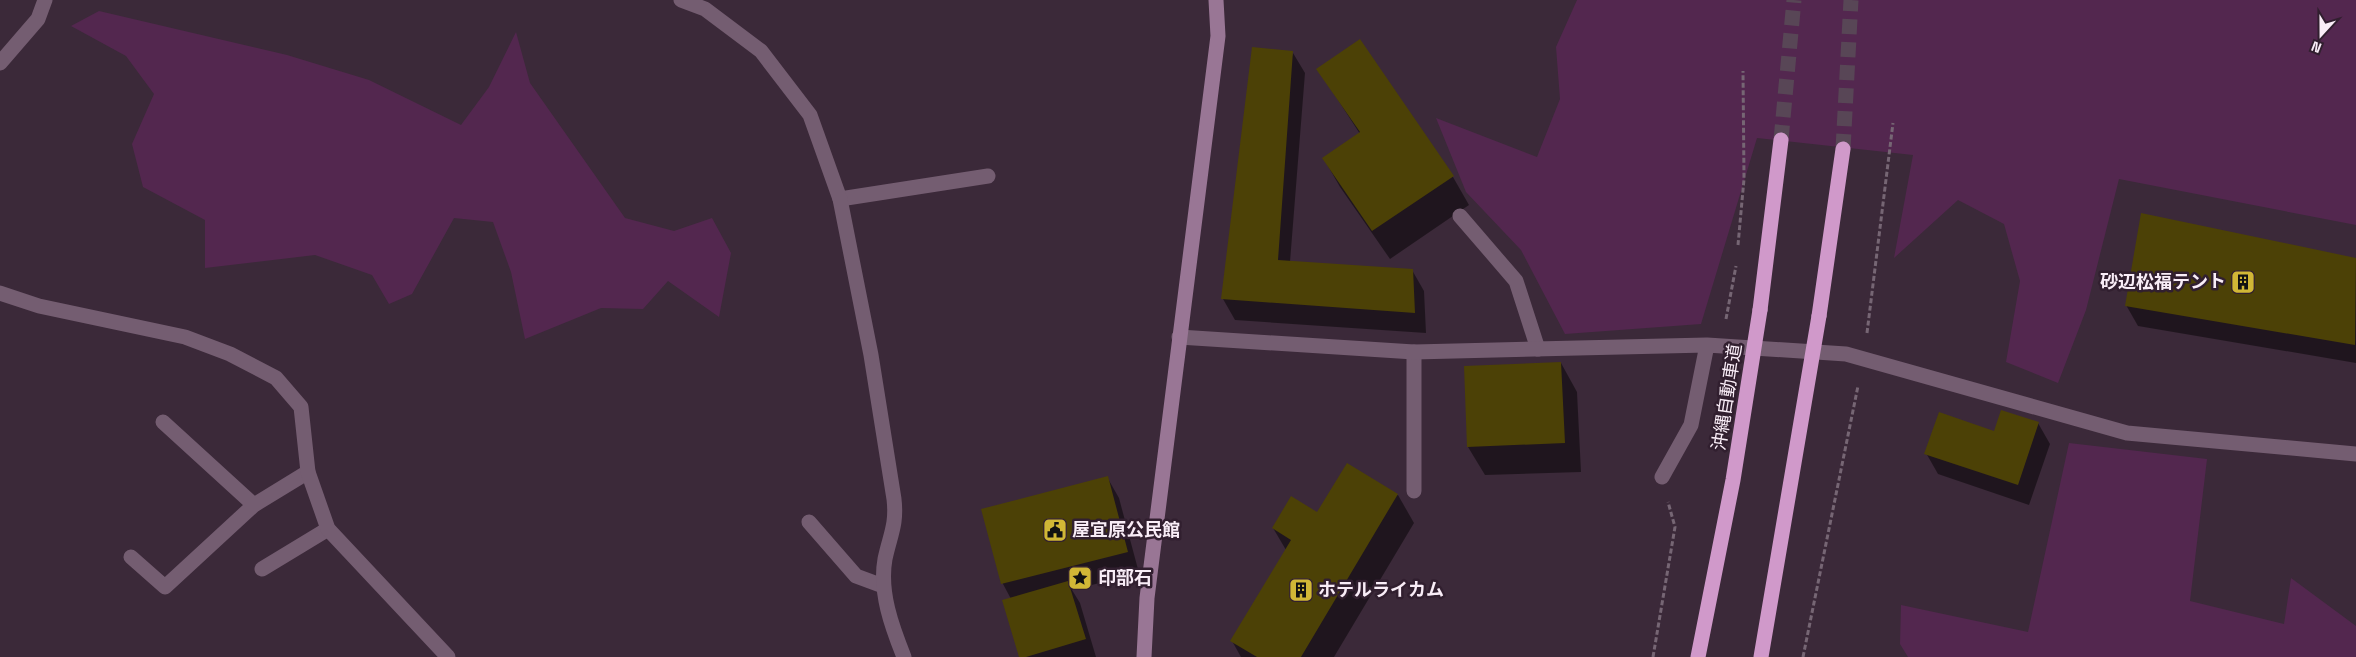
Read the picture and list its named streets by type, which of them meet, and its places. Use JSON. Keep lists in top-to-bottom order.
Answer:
{
  "streets": {
    "highway": ["沖縄自動車道"]
  },
  "places": {
    "building": ["砂辺松福テント", "ホテルライカム"],
    "public building": ["屋宜原公民館"],
    "place": ["印部石"]
  },
  "north": "bottom"
}
